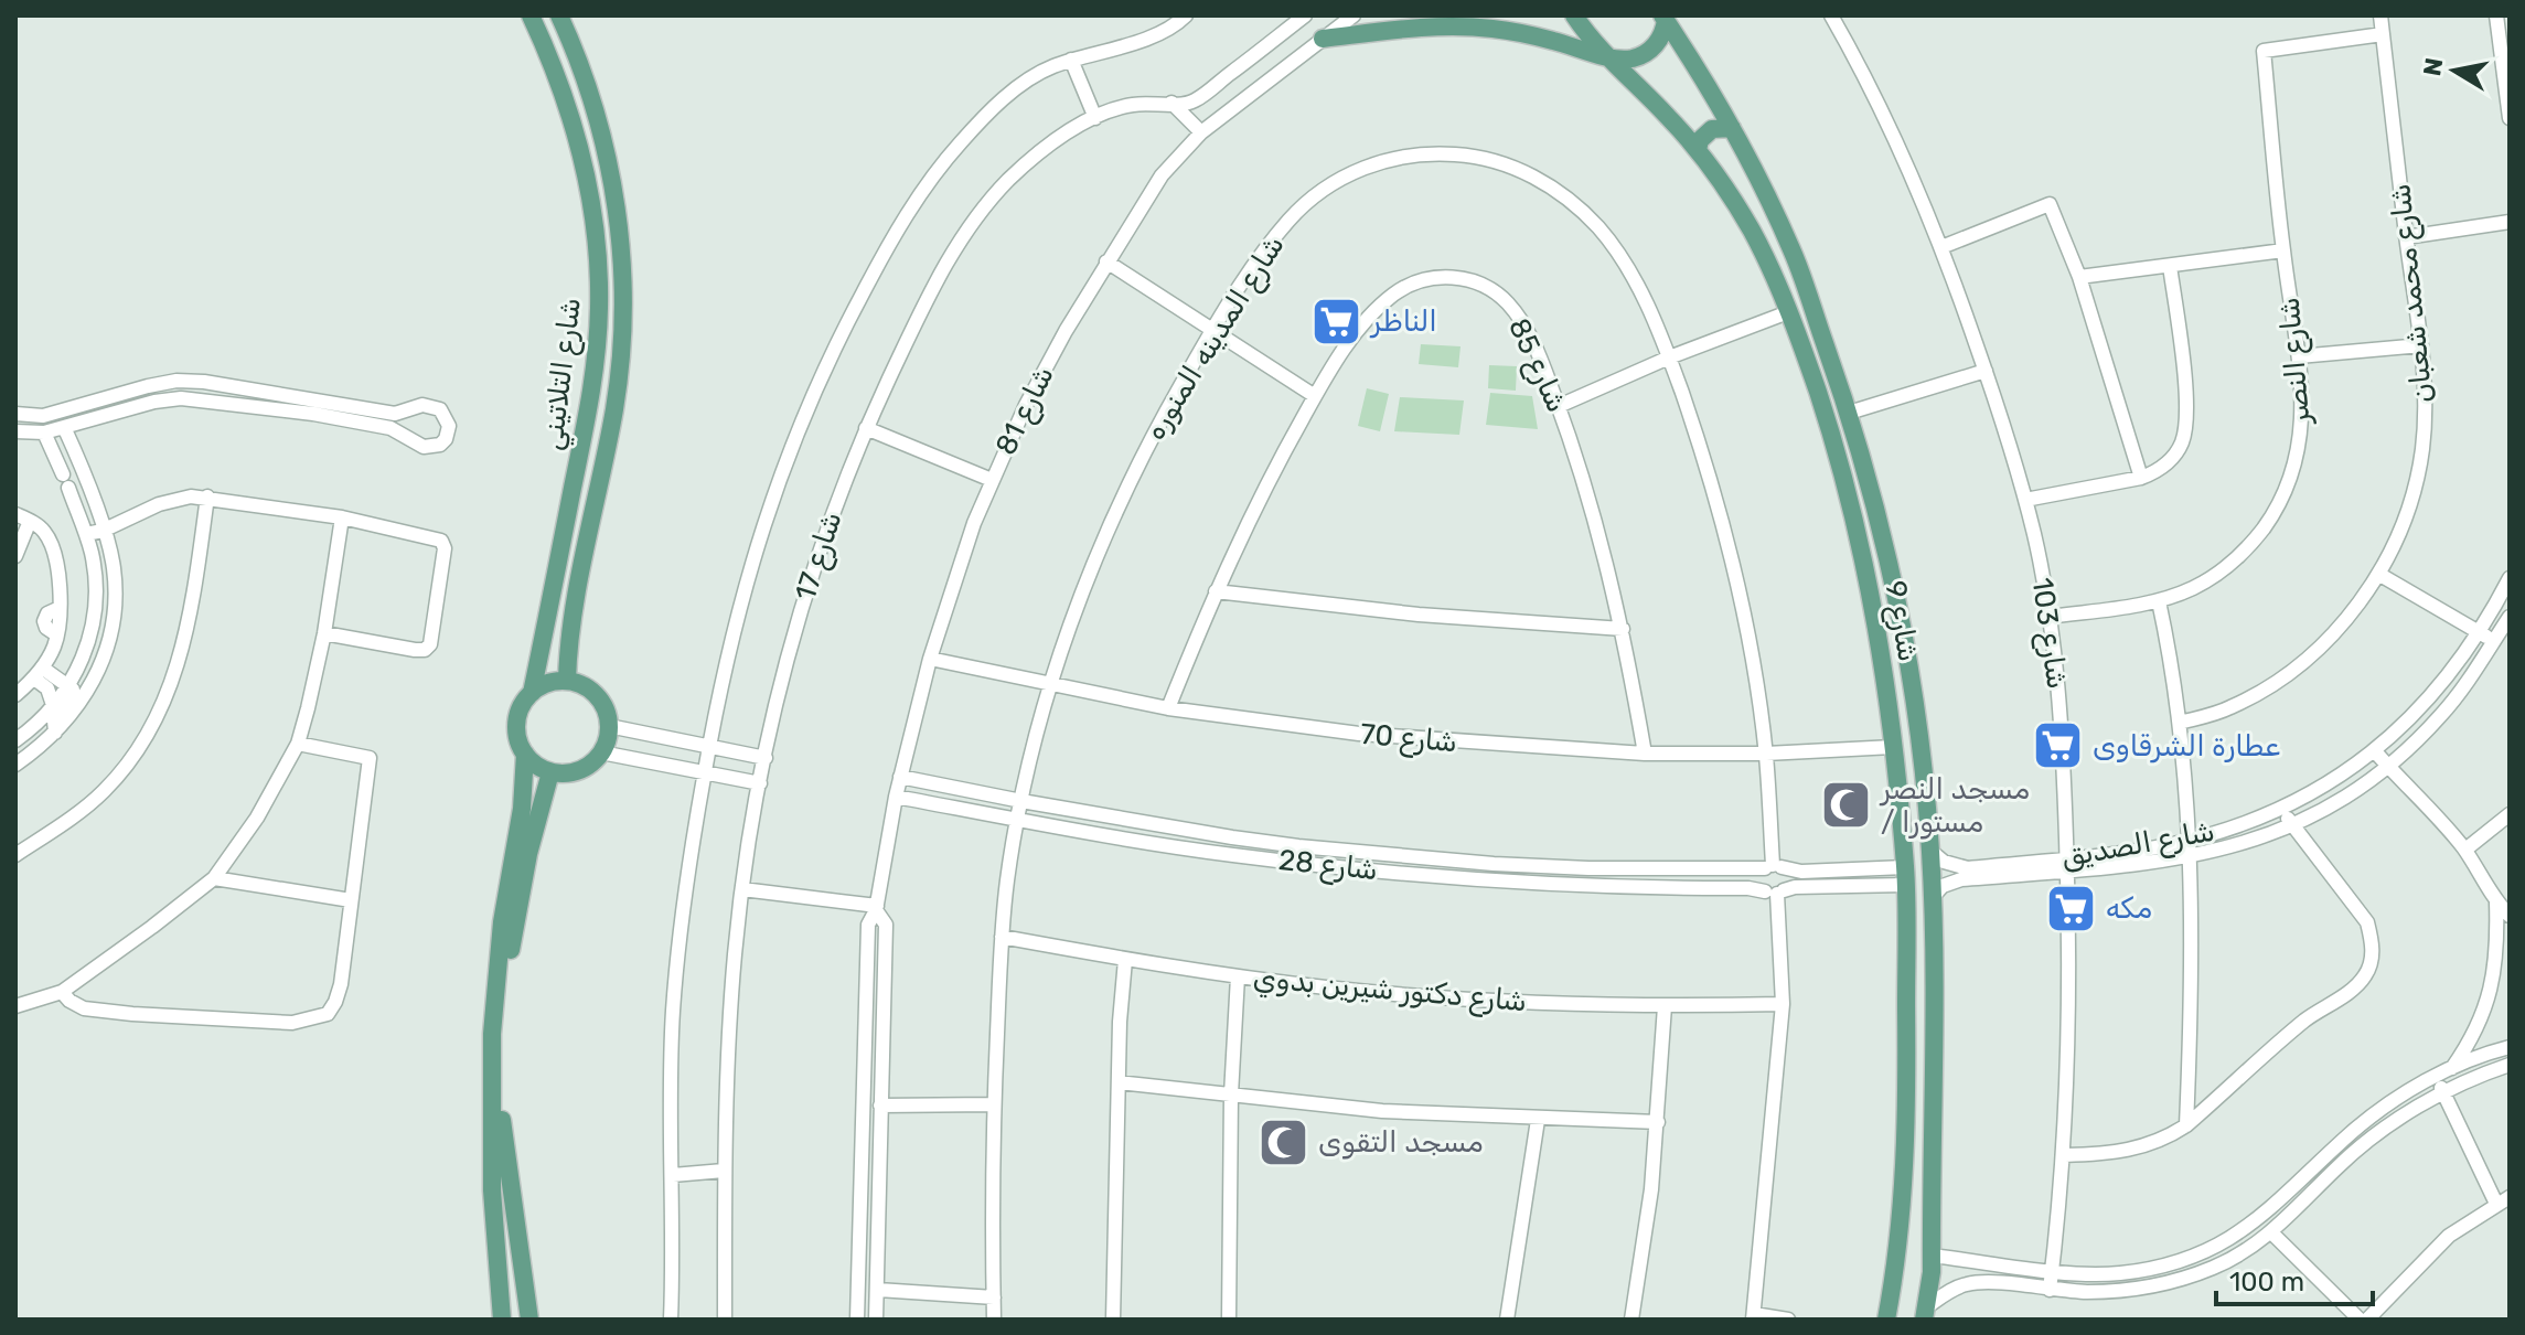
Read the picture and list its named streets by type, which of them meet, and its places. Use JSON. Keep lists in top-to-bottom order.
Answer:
{
  "streets": {
    "main road": ["شارع التلاتيني", "شارع 9"],
    "street": [
      "شارع محمد شعبان",
      "شارع المدينه المنوره",
      "شارع النصر",
      "شارع 85",
      "شارع 81",
      "شارع 17",
      "شارع 103",
      "شارع 70",
      "شارع الصديق",
      "شارع 28",
      "شارع دكتور شيرين بدوي"
    ]
  },
  "crossings": [
    ["شارع محمد شعبان", "شارع النصر"],
    ["شارع المدينه المنوره", "شارع 70"],
    ["شارع المدينه المنوره", "شارع 28"],
    ["شارع المدينه المنوره", "شارع دكتور شيرين بدوي"],
    ["شارع النصر", "شارع 103"],
    ["شارع 85", "شارع 70"],
    ["شارع 81", "شارع 70"],
    ["شارع 81", "شارع 28"],
    ["شارع 9", "شارع 70"],
    ["شارع 9", "شارع الصديق"],
    ["شارع 9", "شارع 28"],
    ["شارع 103", "شارع الصديق"]
  ],
  "places": {
    "supermarket": ["الناظر", "عطارة الشرقاوى", "مكه"],
    "mosque": ["مسجد النصر / مستورا", "مسجد التقوى"]
  },
  "scale_bar": "100 m",
  "north": "left"
}
